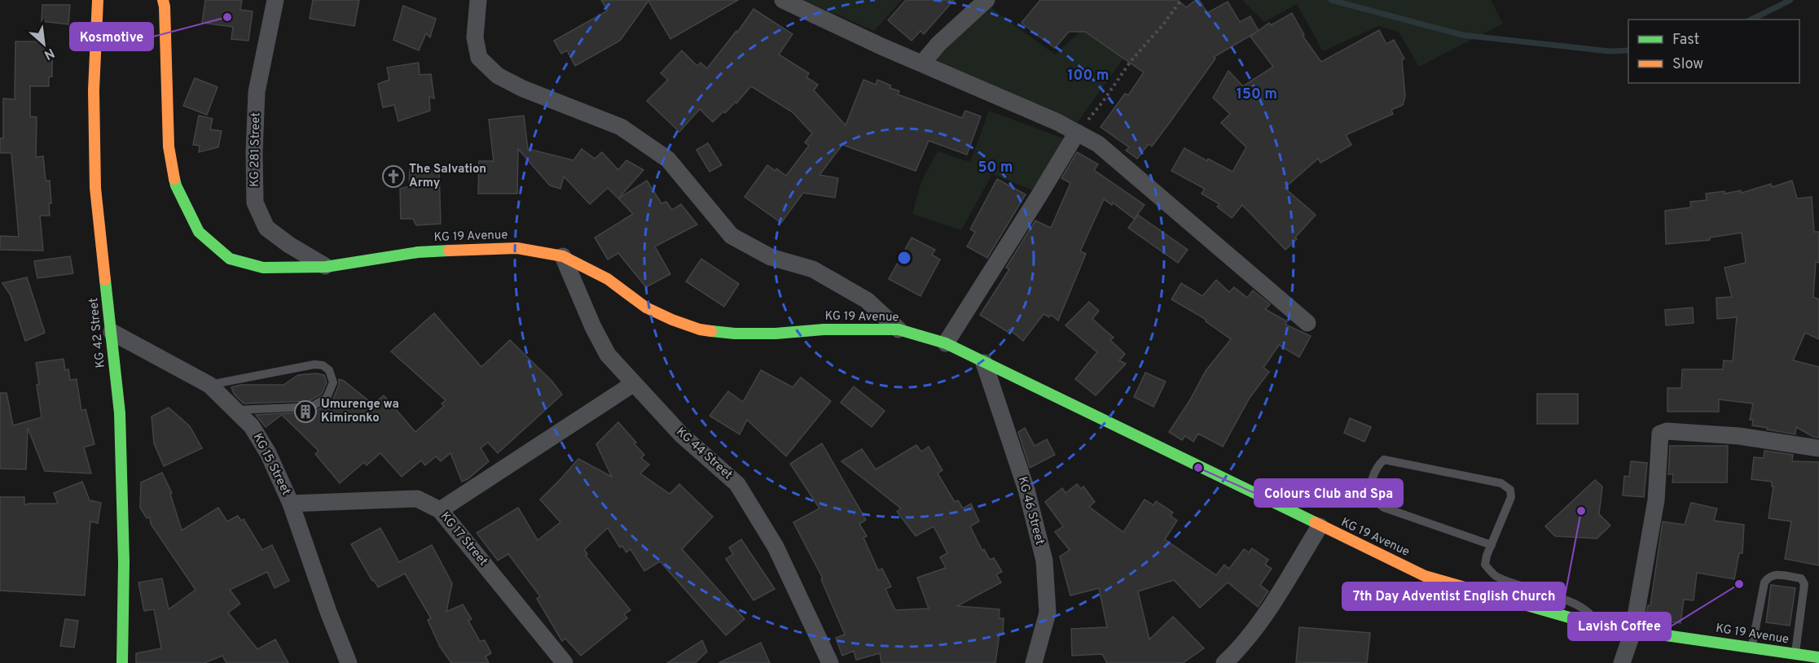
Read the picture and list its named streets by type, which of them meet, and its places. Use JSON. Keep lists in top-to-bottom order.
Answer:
{
  "streets": {
    "main road": ["KG 19 Avenue", "KG 42 Street"],
    "street": [
      "KG 281 Street",
      "KG 44 Street",
      "KG 15 Street",
      "KG 46 Street",
      "KG 17 Street"
    ]
  },
  "crossings": [
    ["KG 281 Street", "KG 19 Avenue"],
    ["KG 19 Avenue", "KG 44 Street"],
    ["KG 19 Avenue", "KG 46 Street"],
    ["KG 42 Street", "KG 15 Street"],
    ["KG 15 Street", "KG 17 Street"]
  ],
  "places": {
    "other": [
      "Kosmotive",
      "Colours Club and Spa",
      "7th Day Adventist English Church",
      "Lavish Coffee"
    ],
    "church": ["The Salvation Army"],
    "building": ["Umurenge wa Kimironko"]
  },
  "legend": ["Fast", "Slow"],
  "north": "bottom right",
  "rings": ["100 m", "150 m", "50 m"]
}
